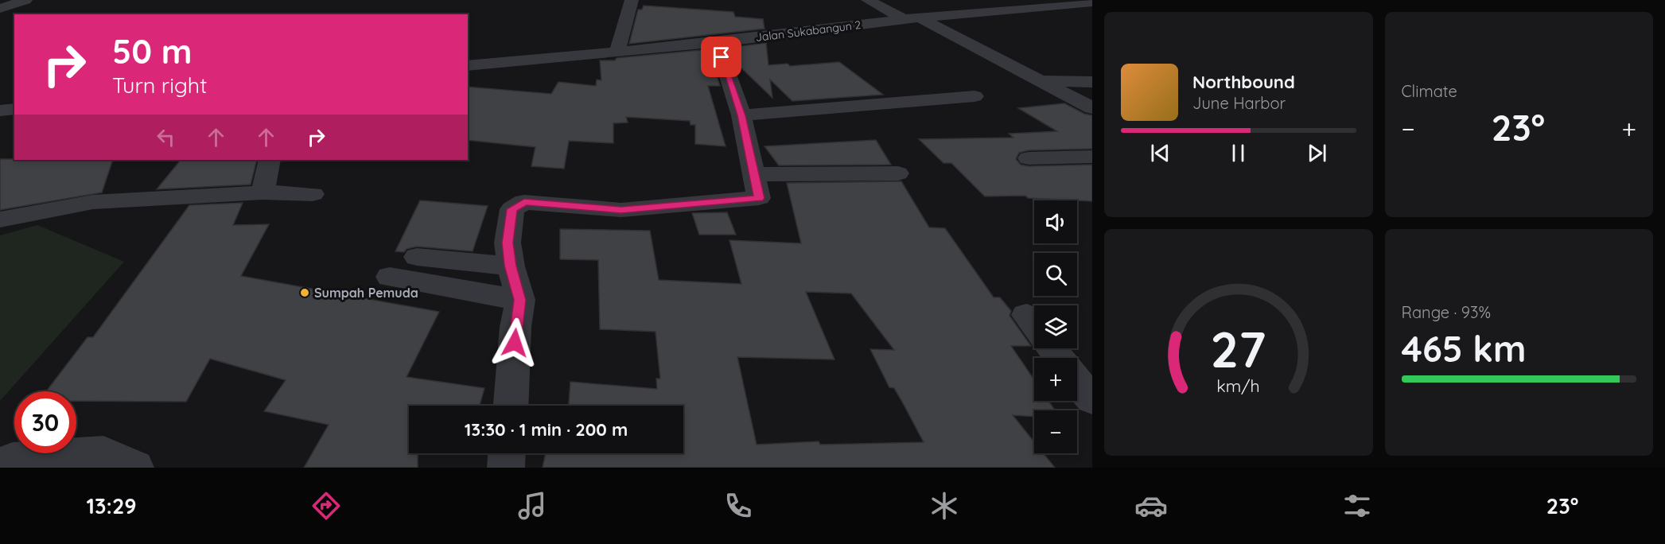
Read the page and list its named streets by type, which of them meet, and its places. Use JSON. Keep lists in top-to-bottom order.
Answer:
{
  "streets": {
    "street": ["Jalan Sukabangun 2"]
  },
  "places": ["Sumpah Pemuda"],
  "page": {
    "tile": [
      "Climate",
      ["Range · 93%", "465 km"]
    ],
    "turn": ["50 m", "Turn right"],
    "song": ["Northbound", "June Harbor"],
    "heat": ["−", "23°", "+"],
    "map_buttons": ["+", "−"],
    "limit": "30",
    "trip": "13:30 · 1 min · 200 m",
    "tabs": ["13:29", "23°"],
    "gauge": ["27", "km/h"]
  }
}
